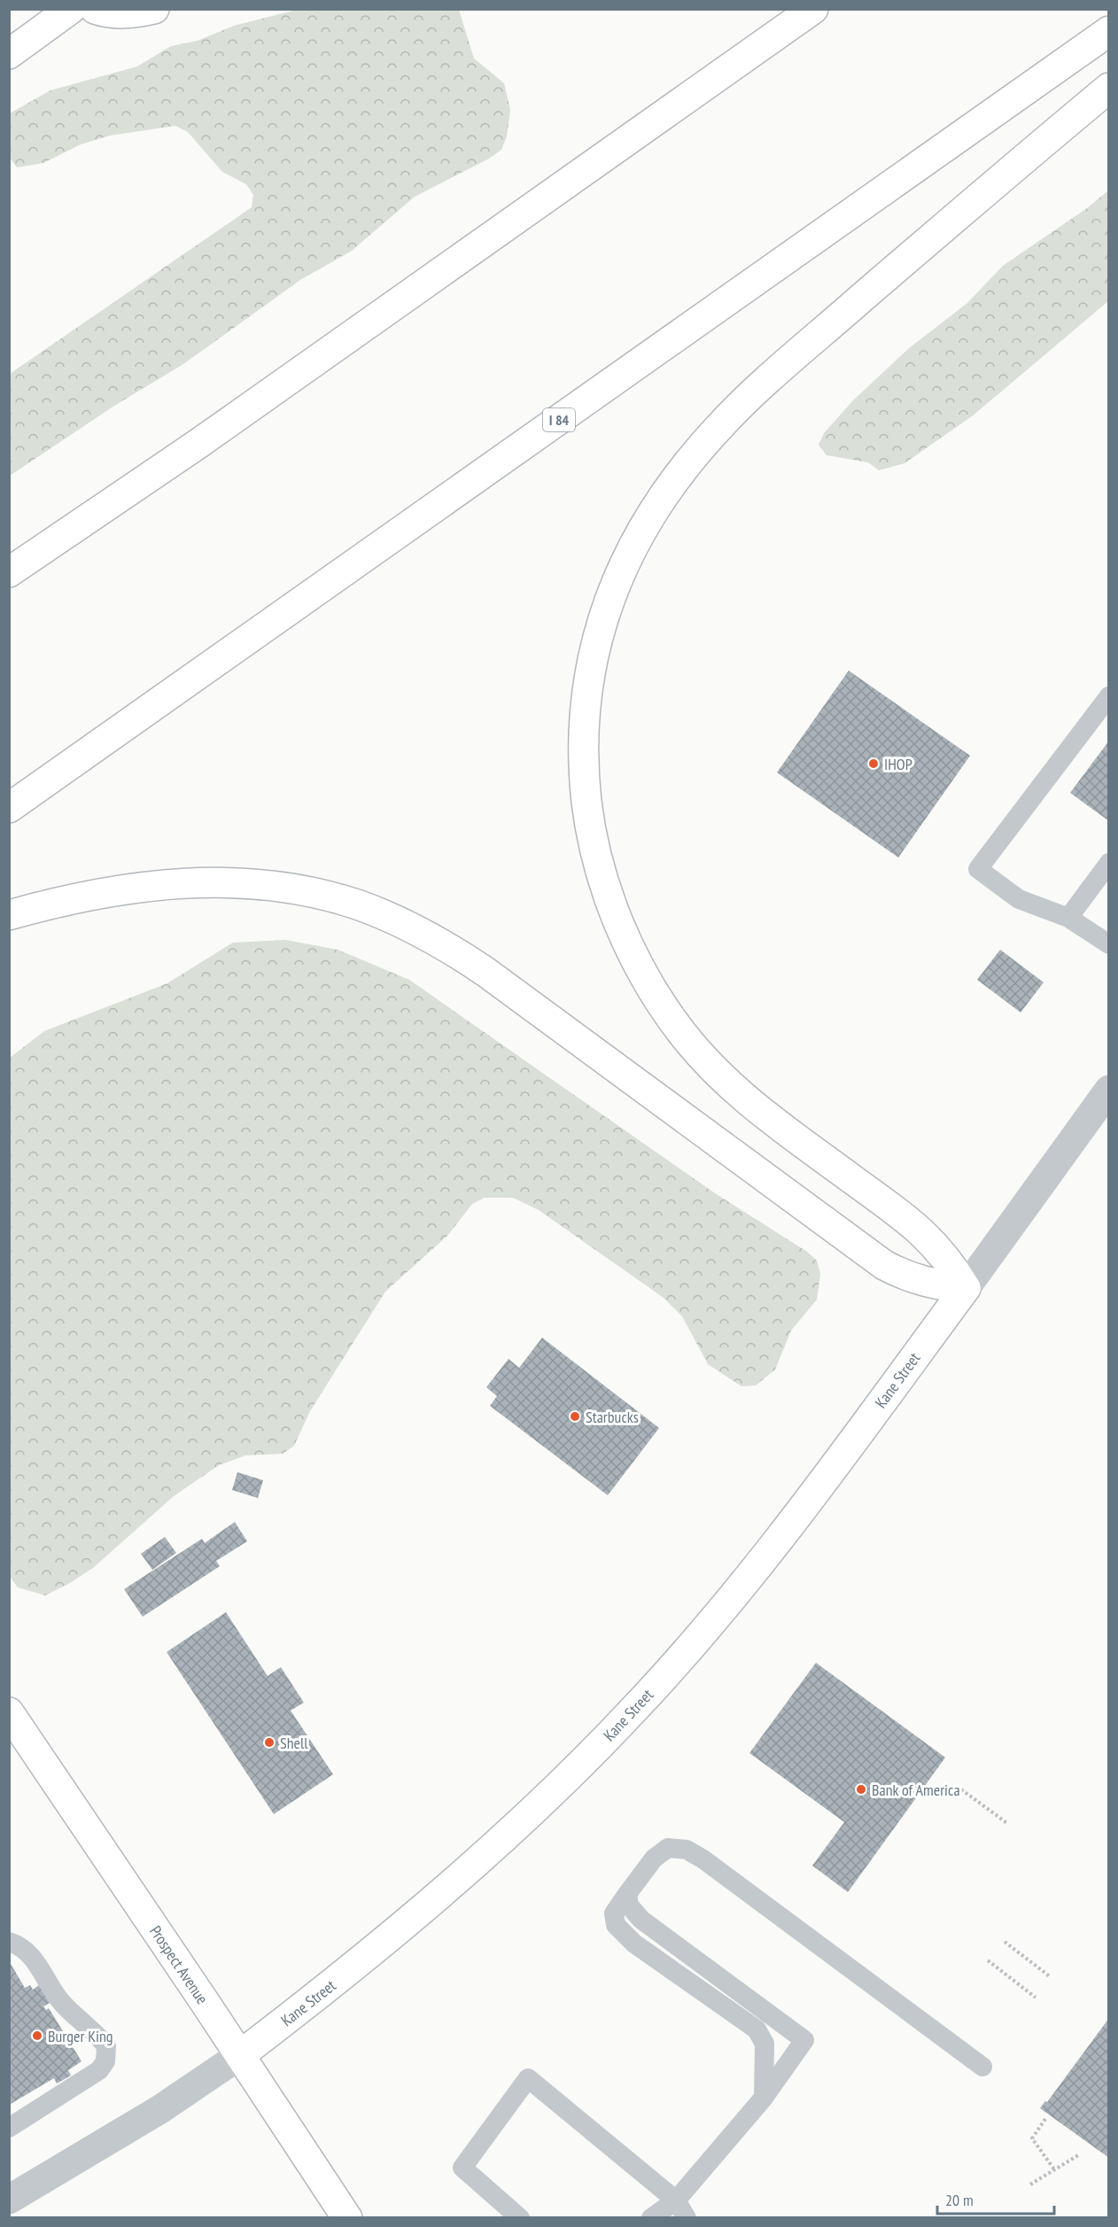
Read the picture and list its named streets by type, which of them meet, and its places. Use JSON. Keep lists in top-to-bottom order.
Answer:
{
  "streets": {
    "main road": ["I 84", "Kane Street", "Prospect Avenue"]
  },
  "crossings": [
    ["Kane Street", "Prospect Avenue"]
  ],
  "places": [
    "IHOP",
    "Starbucks",
    "Shell",
    "Bank of America",
    "Burger King"
  ],
  "scale_bar": "20 m"
}
